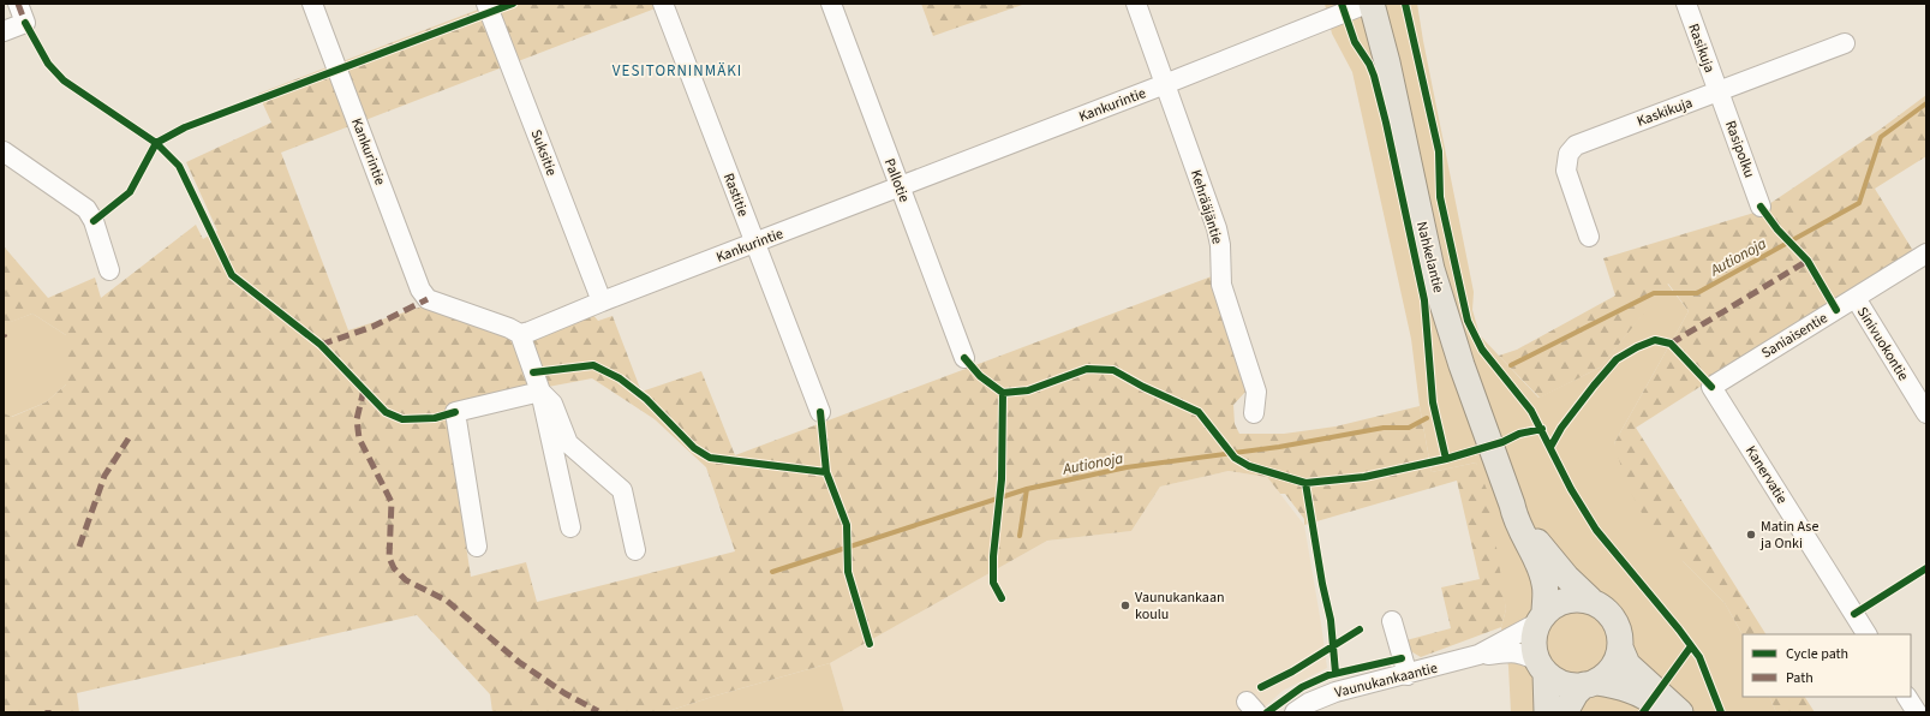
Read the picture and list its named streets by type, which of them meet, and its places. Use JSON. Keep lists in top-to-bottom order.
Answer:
{
  "streets": {
    "main road": ["Nahkelantie"],
    "street": [
      "Rasikuja",
      "Kankurintie",
      "Kaskikuja",
      "Rasipolku",
      "Suksitie",
      "Pallotie",
      "Rastitie",
      "Kehrääjäntie",
      "Saniaisentie",
      "Sinivuokontie",
      "Kanervatie",
      "Vaunukankaantie"
    ]
  },
  "crossings": [
    ["Rasikuja", "Kaskikuja"],
    ["Rasikuja", "Rasipolku"],
    ["Kankurintie", "Suksitie"],
    ["Kankurintie", "Pallotie"],
    ["Kankurintie", "Rastitie"],
    ["Kankurintie", "Kehrääjäntie"],
    ["Kaskikuja", "Rasipolku"],
    ["Nahkelantie", "Vaunukankaantie"],
    ["Saniaisentie", "Sinivuokontie"],
    ["Saniaisentie", "Kanervatie"]
  ],
  "districts": ["VESITORNINMÄKI"],
  "water": ["Autionoja"],
  "places": ["Matin Ase ja Onki", "Vaunukankaan koulu"],
  "legend": ["Cycle path", "Path"]
}
